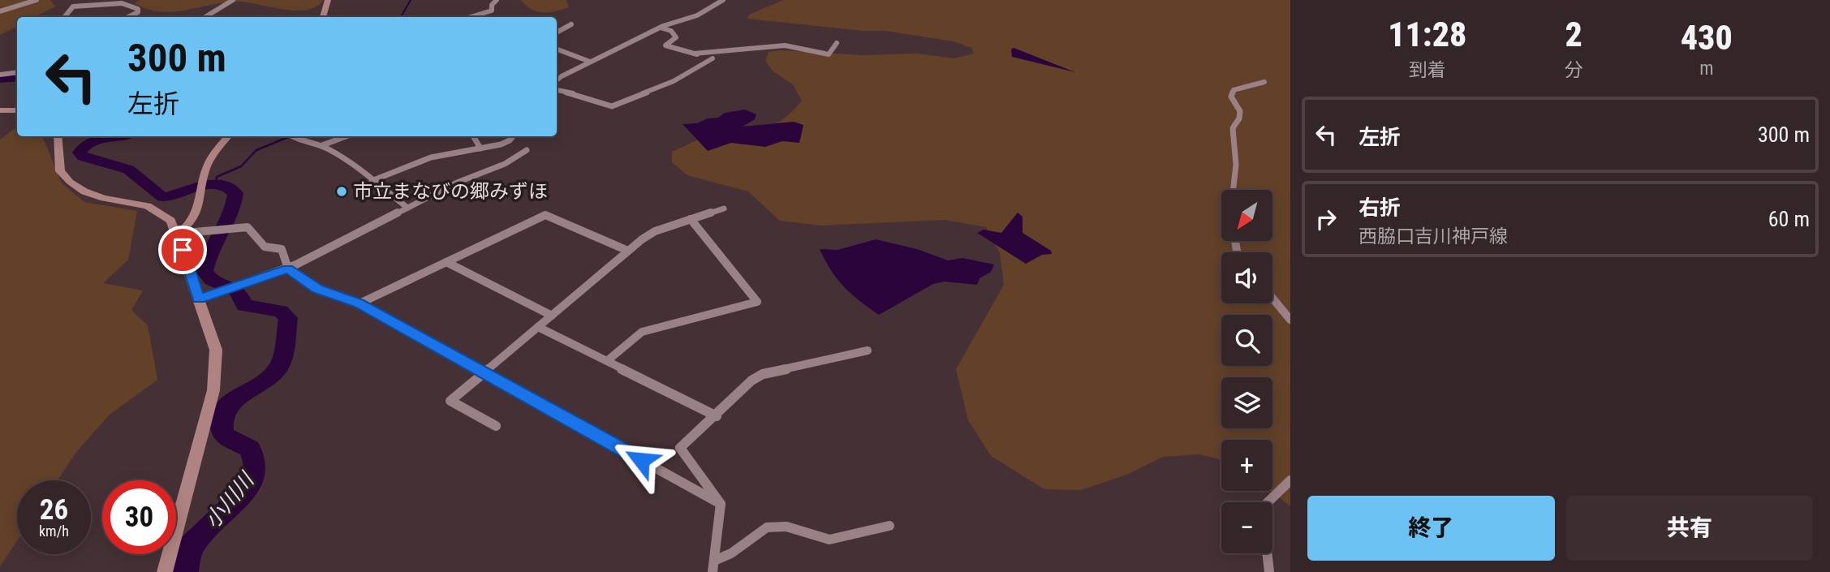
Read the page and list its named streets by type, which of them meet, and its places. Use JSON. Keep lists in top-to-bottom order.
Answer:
{
  "water": ["小川川"],
  "places": ["市立まなびの郷みずほ"],
  "north": "bottom left",
  "page": {
    "eta": [
      "11:28",
      "到着",
      "2",
      "分",
      "430",
      "m"
    ],
    "turn": ["300 m", "左折"],
    "list": [
      {
        "name": "左折",
        "value": "300 m"
      },
      {
        "name": "右折",
        "note": "西脇口吉川神戸線",
        "value": "60 m"
      }
    ],
    "map_buttons": ["+", "−"],
    "speed": "26 km/h",
    "limit": "30",
    "buttons": ["終了", "共有"]
  }
}
